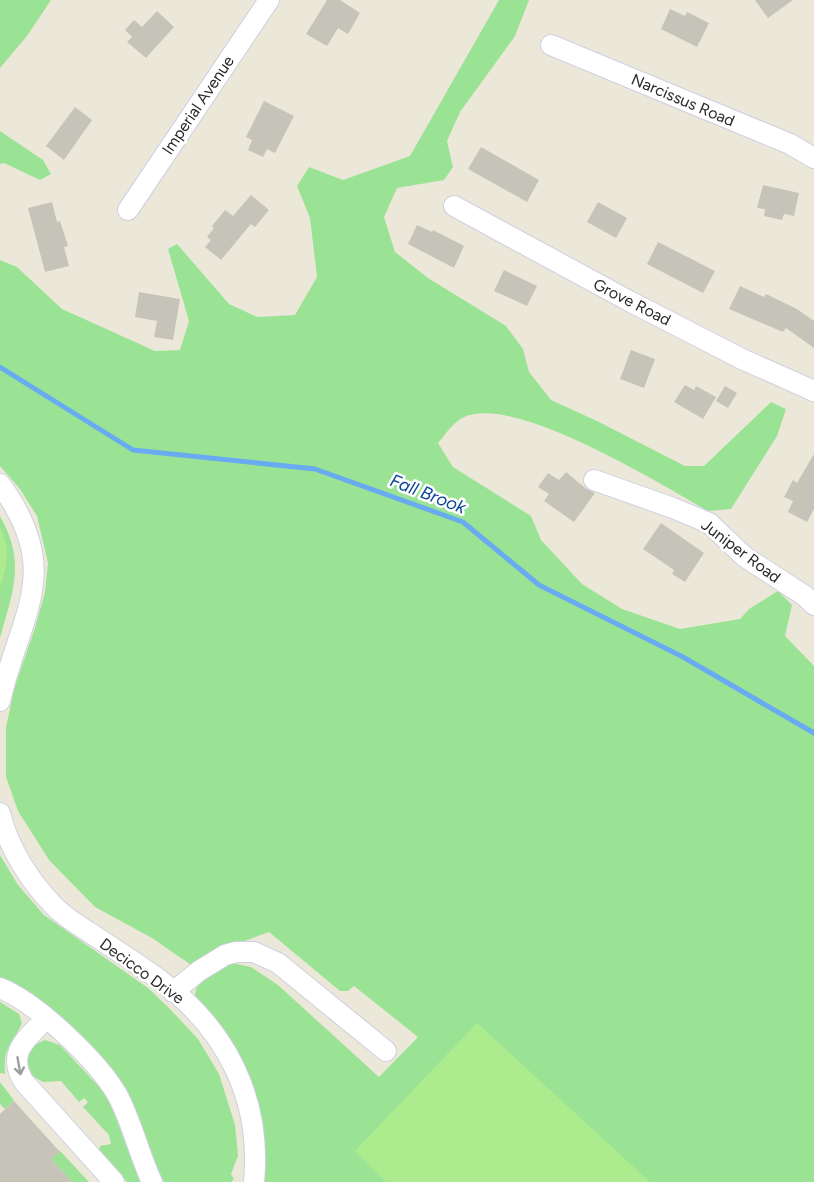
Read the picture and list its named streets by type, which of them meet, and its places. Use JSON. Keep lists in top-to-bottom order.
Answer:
{
  "streets": {
    "street": [
      "Narcissus Road",
      "Imperial Avenue",
      "Grove Road",
      "Juniper Road",
      "Decicco Drive"
    ]
  },
  "water": ["Fall Brook"]
}
